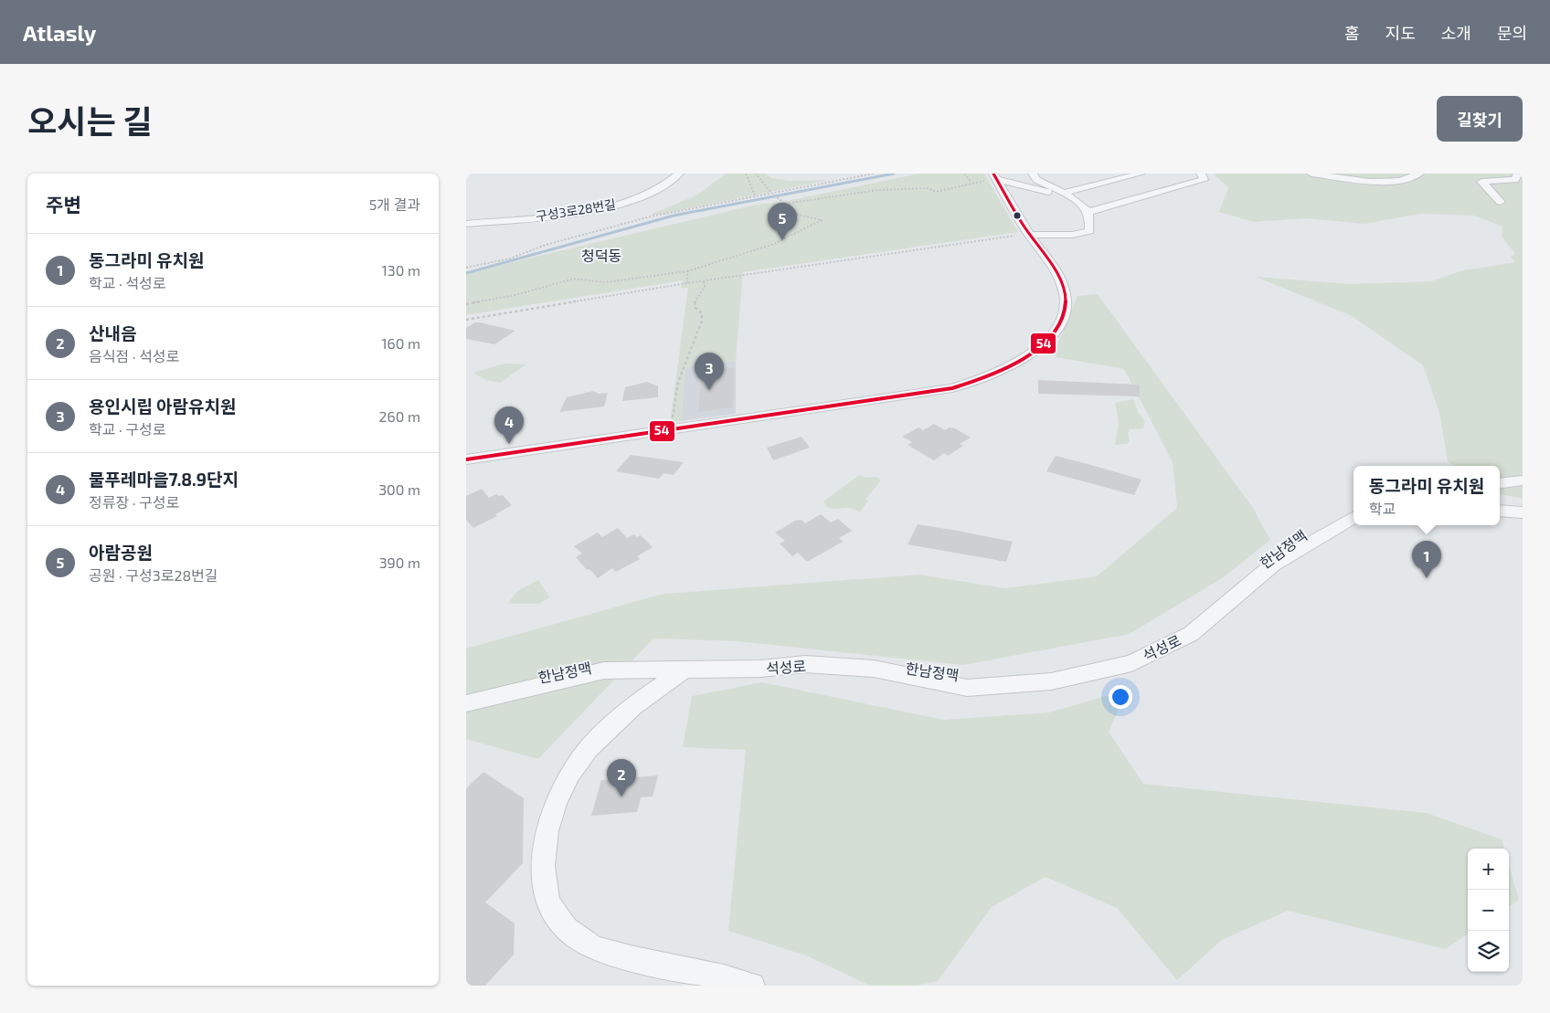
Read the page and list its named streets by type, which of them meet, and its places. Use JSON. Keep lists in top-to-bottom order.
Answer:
{
  "streets": {
    "street": ["구성3로28번길", "석성로"]
  },
  "districts": ["청덕동"],
  "lines": ["transit line 54"],
  "page": {
    "header": "Atlasly",
    "nav": [
      "홈",
      "지도",
      "소개",
      "문의"
    ],
    "title": "오시는 길",
    "buttons": "길찾기",
    "heading": ["주변", "5개 결과"],
    "pins": [
      "5",
      "3",
      "4",
      "1",
      "2"
    ],
    "list": [
      {
        "mark": "1",
        "name": "동그라미 유치원",
        "note": "학교 · 석성로",
        "value": "130 m"
      },
      {
        "mark": "2",
        "name": "산내음",
        "note": "음식점 · 석성로",
        "value": "160 m"
      },
      {
        "mark": "3",
        "name": "용인시립 아람유치원",
        "note": "학교 · 구성로",
        "value": "260 m"
      },
      {
        "mark": "4",
        "name": "물푸레마을7.8.9단지",
        "note": "정류장 · 구성로",
        "value": "300 m"
      },
      {
        "mark": "5",
        "name": "아람공원",
        "note": "공원 · 구성3로28번길",
        "value": "390 m"
      }
    ],
    "popup": ["동그라미 유치원", "학교"],
    "map_buttons": ["+", "−"]
  }
}
